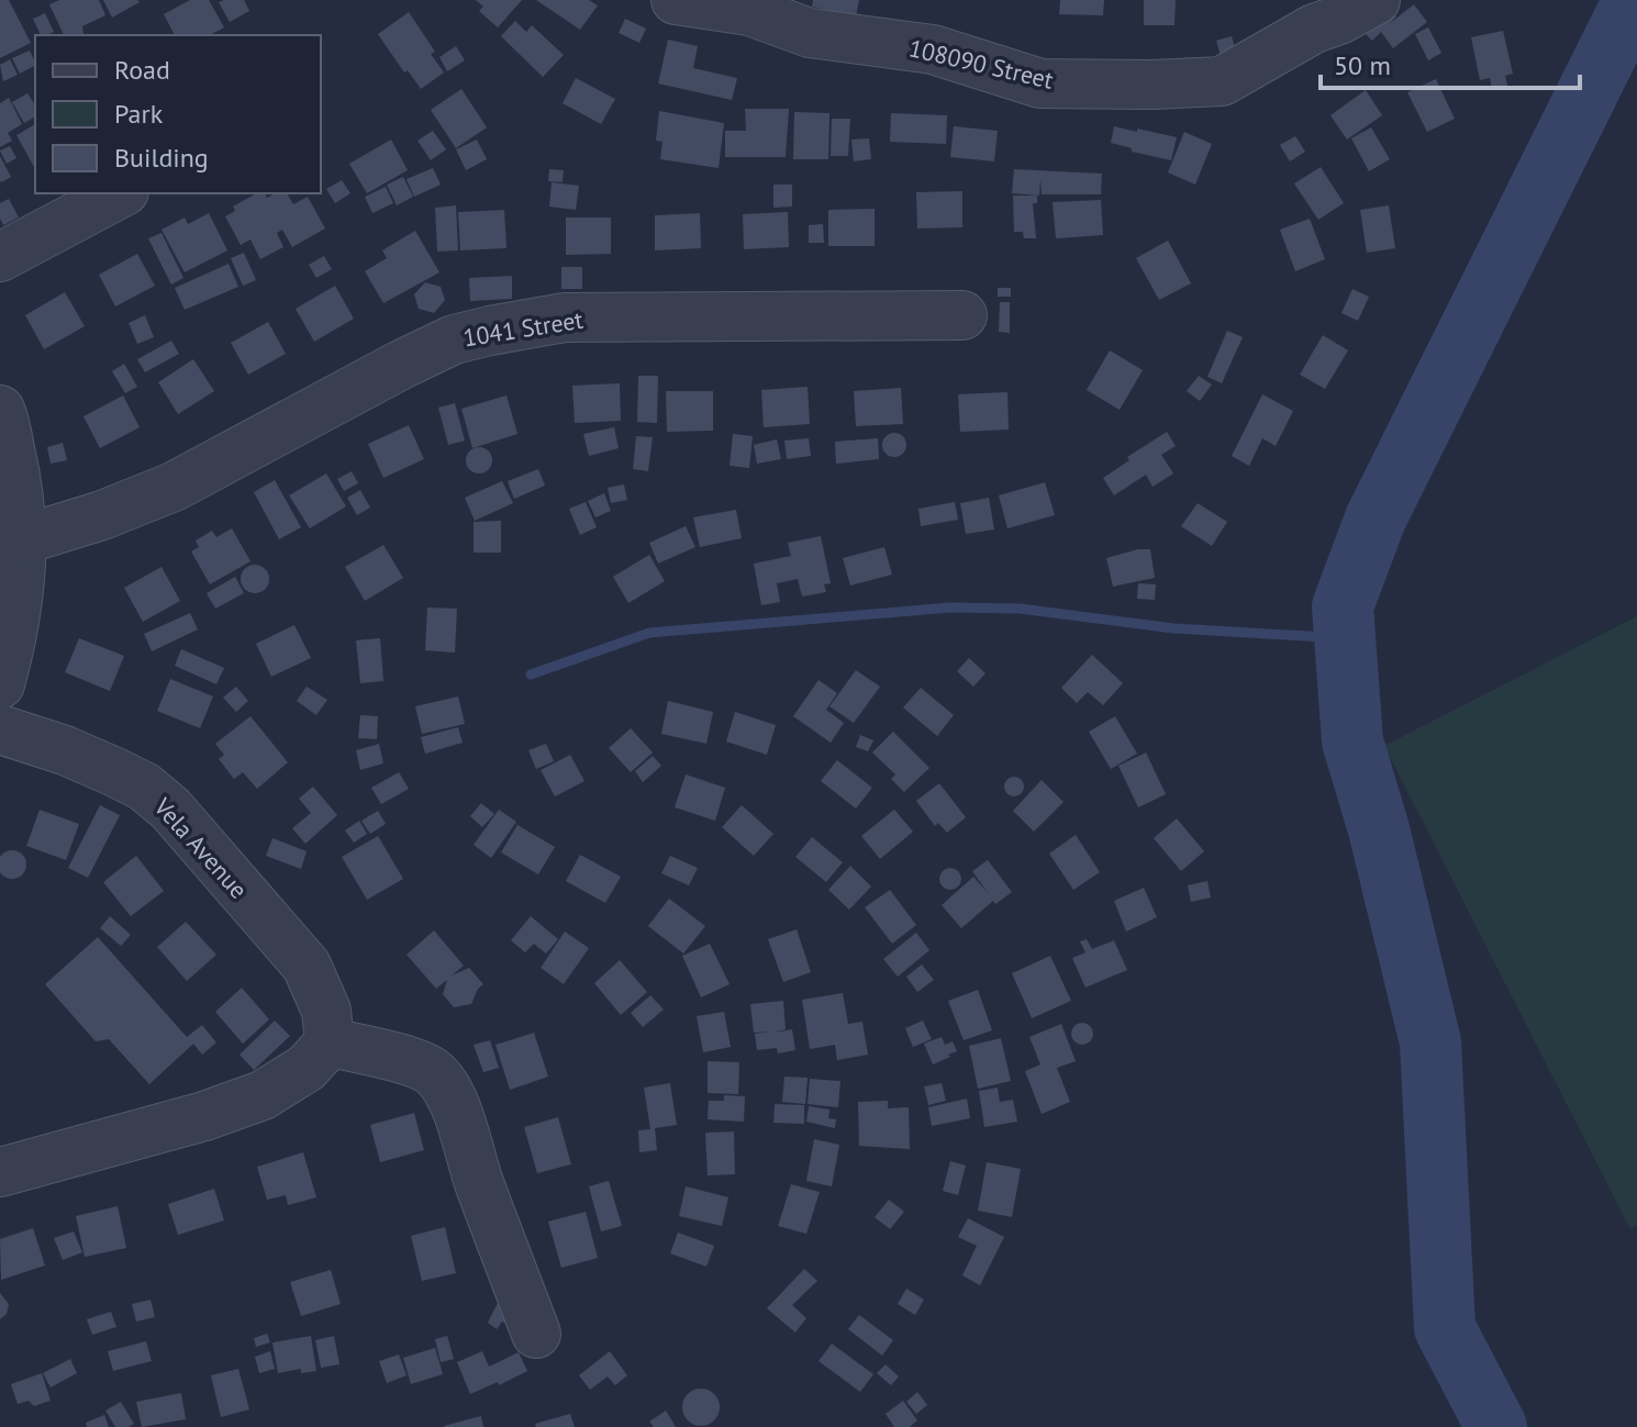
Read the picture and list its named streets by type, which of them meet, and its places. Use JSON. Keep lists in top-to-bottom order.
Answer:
{
  "streets": {
    "street": ["108090 Street", "1041 Street", "Vela Avenue"]
  },
  "legend": ["Road", "Park", "Building"],
  "scale_bar": "50 m"
}
